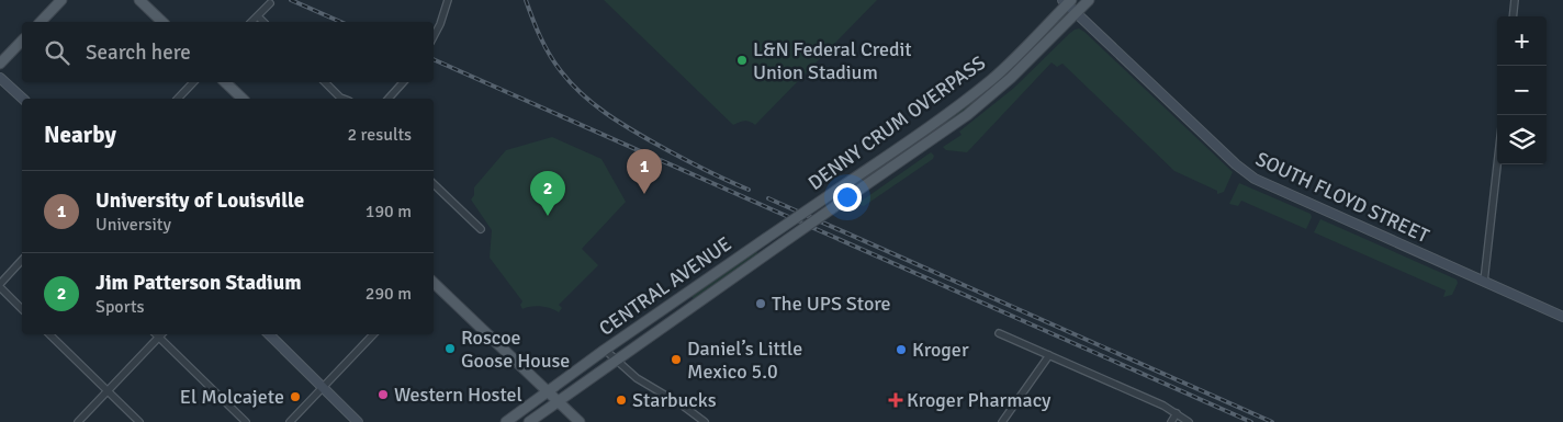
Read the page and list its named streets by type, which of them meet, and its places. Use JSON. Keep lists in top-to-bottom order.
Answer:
{
  "streets": {
    "main road": ["DENNY CRUM OVERPASS", "CENTRAL AVENUE"],
    "street": ["SOUTH FLOYD STREET"]
  },
  "crossings": [
    ["DENNY CRUM OVERPASS", "SOUTH FLOYD STREET"],
    ["DENNY CRUM OVERPASS", "CENTRAL AVENUE"]
  ],
  "places": {
    "other": [
      "L&N Federal Credit Union Stadium",
      "The UPS Store",
      "Roscoe Goose House",
      "Kroger",
      "Daniel’s Little Mexico 5.0",
      "Western Hostel",
      "El Molcajete",
      "Starbucks"
    ],
    "health": ["Kroger Pharmacy"]
  },
  "page": {
    "map_buttons": ["+", "−"],
    "search": "Search here",
    "heading": ["Nearby", "2 results"],
    "pins": ["1", "2"],
    "list": [
      {
        "mark": "1",
        "name": "University of Louisville",
        "note": "University",
        "value": "190 m"
      },
      {
        "mark": "2",
        "name": "Jim Patterson Stadium",
        "note": "Sports",
        "value": "290 m"
      }
    ]
  }
}
